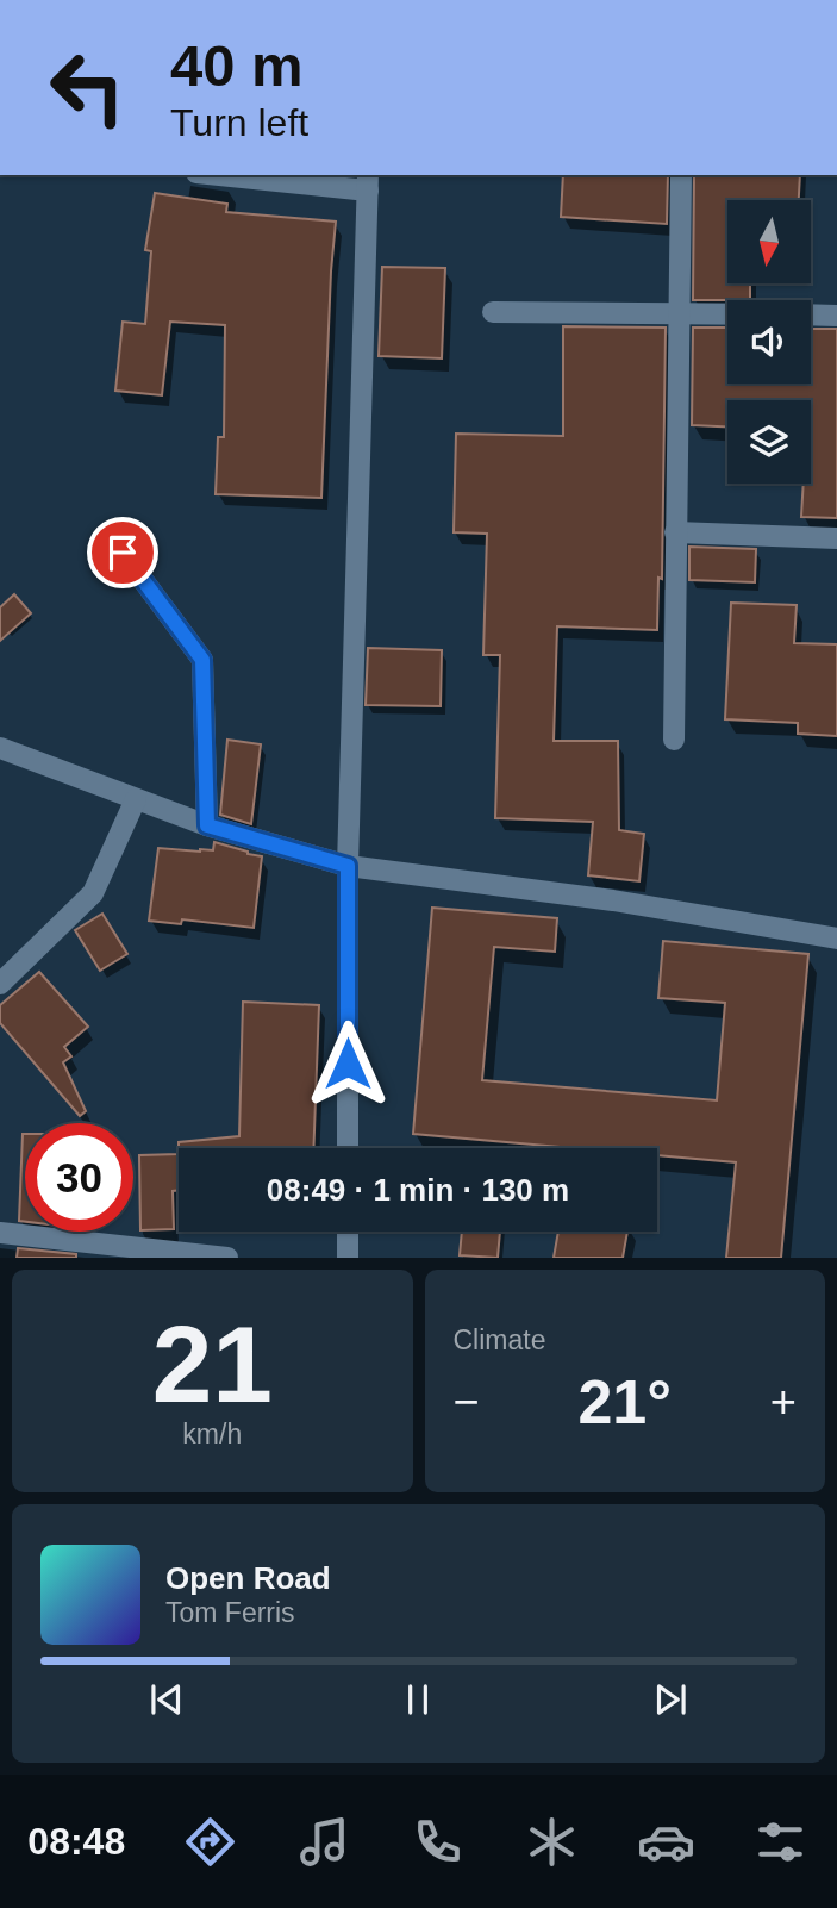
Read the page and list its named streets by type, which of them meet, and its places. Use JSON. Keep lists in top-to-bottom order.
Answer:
{
  "north": "bottom",
  "page": {
    "turn": ["40 m", "Turn left"],
    "limit": "30",
    "trip": "08:49 · 1 min · 130 m",
    "tile": [
      ["21", "km/h"],
      "Climate"
    ],
    "heat": ["−", "21°", "+"],
    "song": ["Open Road", "Tom Ferris"],
    "tabs": "08:48"
  }
}
